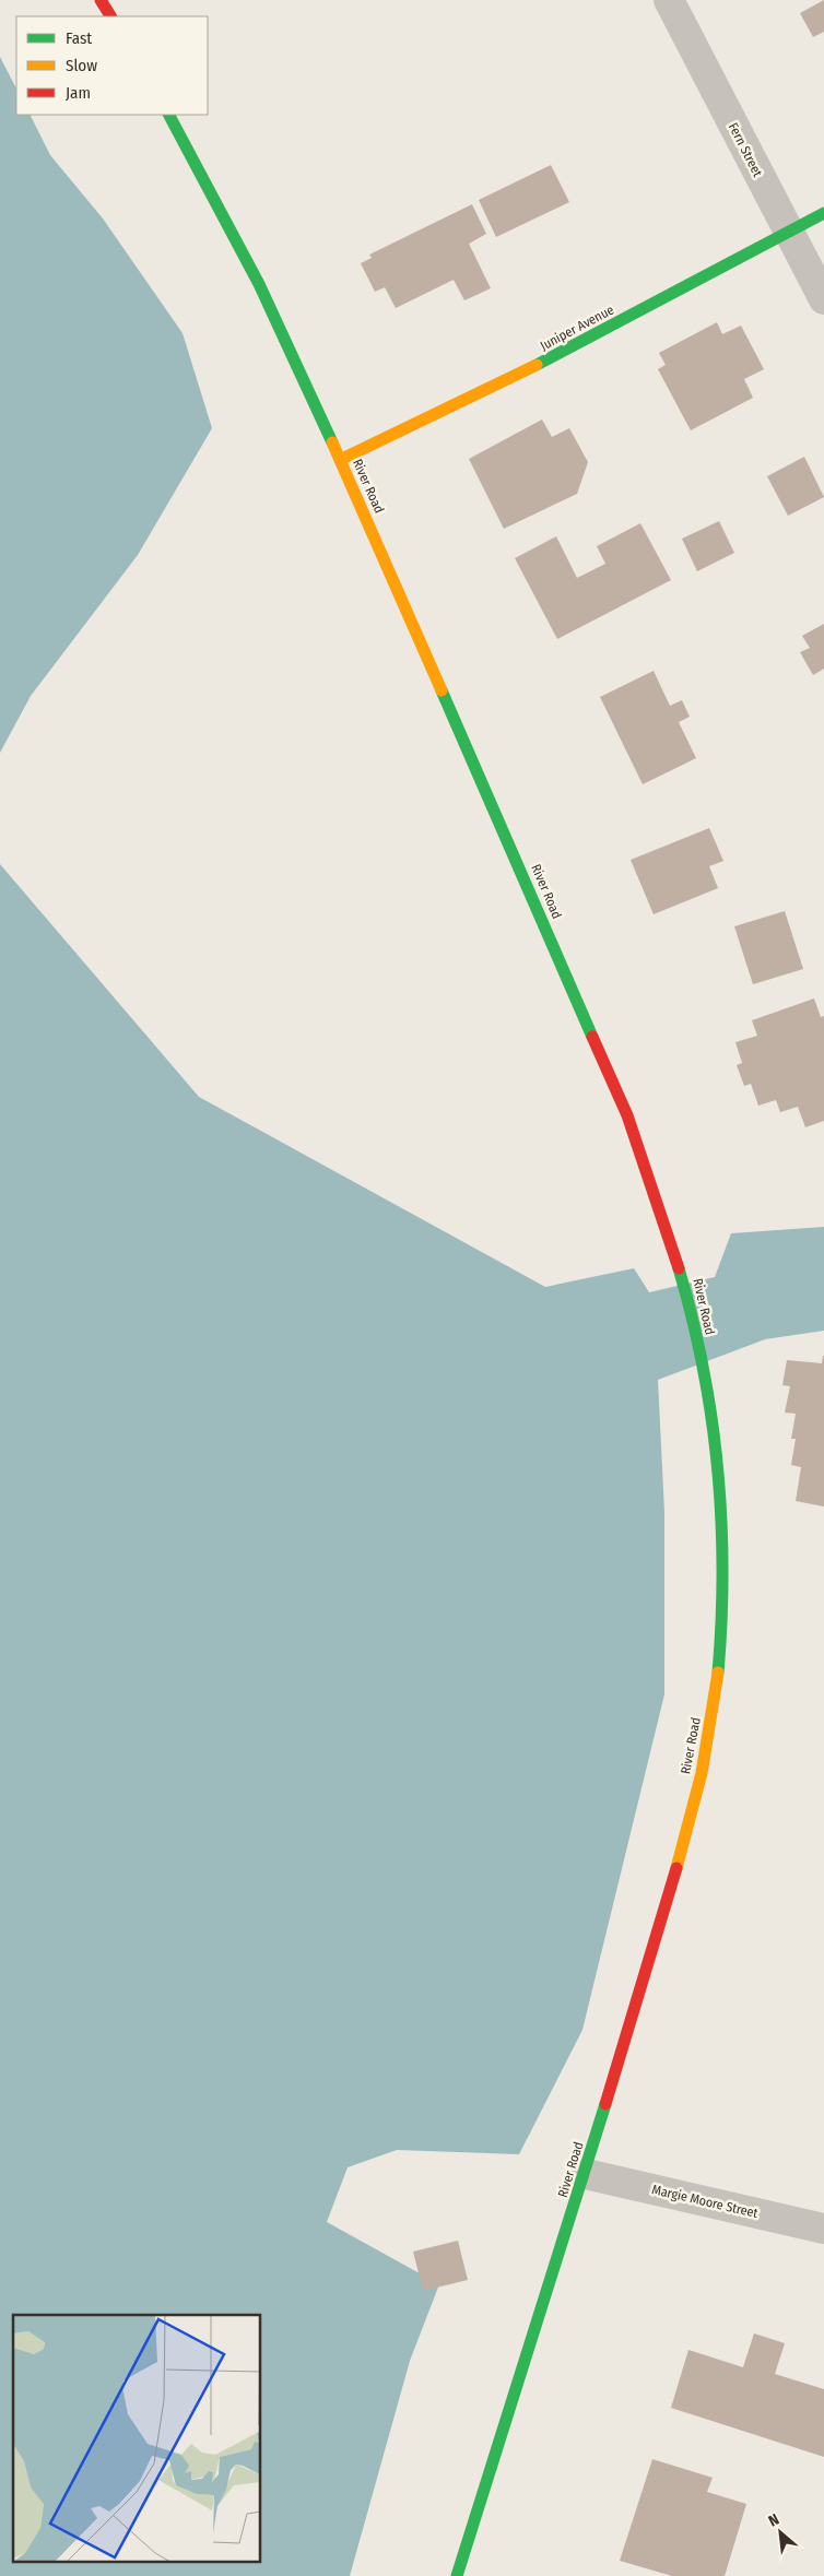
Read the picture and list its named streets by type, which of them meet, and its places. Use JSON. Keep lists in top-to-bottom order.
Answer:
{
  "streets": {
    "street": [
      "Fern Street",
      "Juniper Avenue",
      "River Road",
      "Margie Moore Street"
    ]
  },
  "crossings": [
    ["Fern Street", "Juniper Avenue"],
    ["Juniper Avenue", "River Road"],
    ["River Road", "Margie Moore Street"]
  ],
  "legend": ["Fast", "Slow", "Jam"],
  "north": "top left"
}
